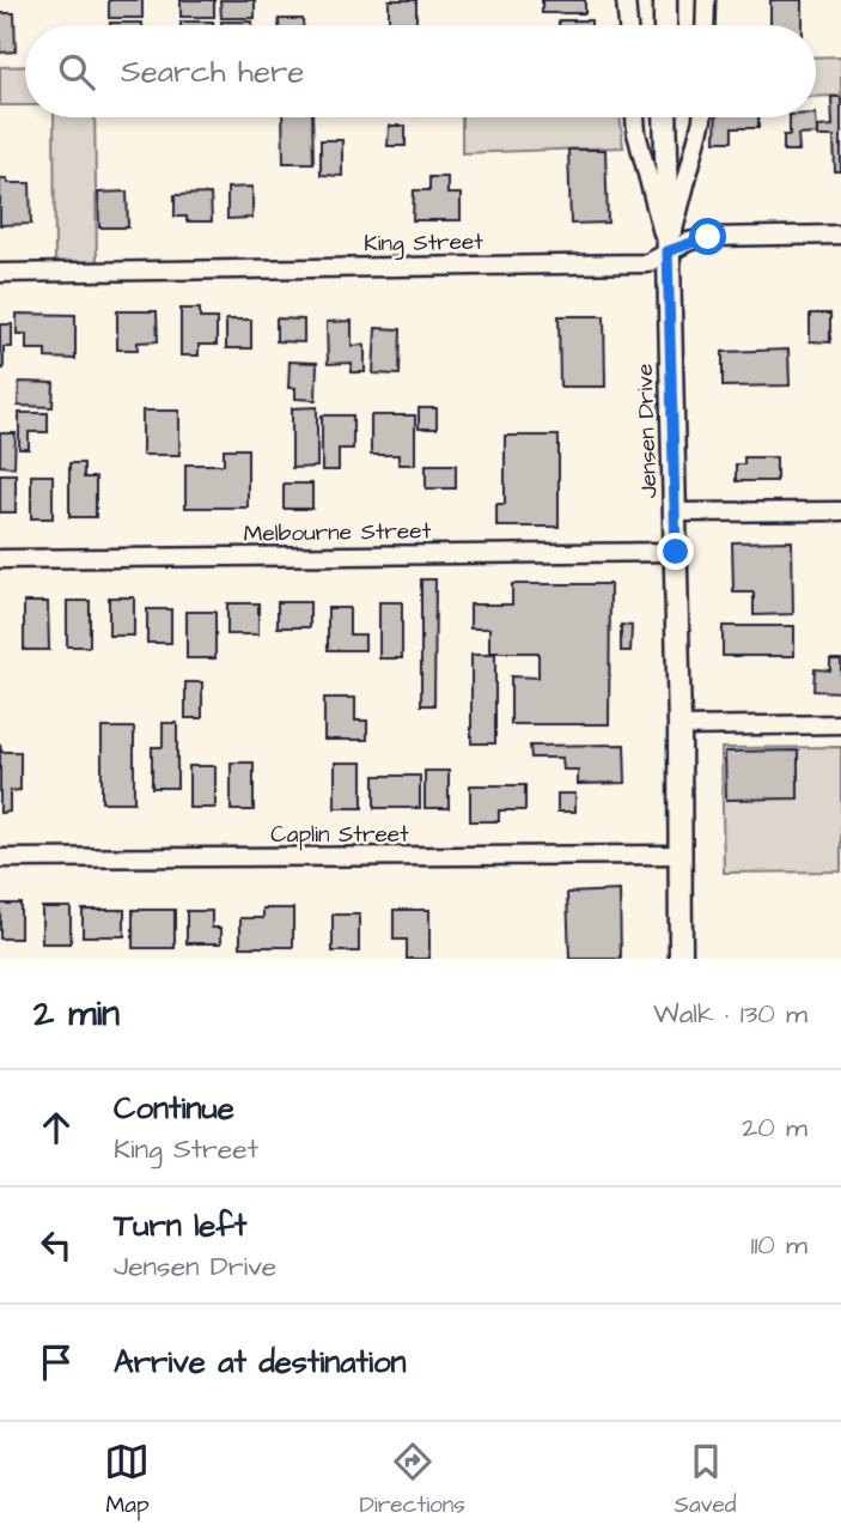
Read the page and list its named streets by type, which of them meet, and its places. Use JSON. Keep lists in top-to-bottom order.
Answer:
{
  "streets": {
    "main road": ["Jensen Drive"],
    "street": ["King Street", "Melbourne Street", "Caplin Street"]
  },
  "crossings": [
    ["King Street", "Jensen Drive"],
    ["Jensen Drive", "Melbourne Street"],
    ["Jensen Drive", "Caplin Street"]
  ],
  "page": {
    "search": "Search here",
    "heading": ["2 min", "Walk · 130 m"],
    "list": [
      ["Continue", "King Street", "20 m"],
      ["Turn left", "Jensen Drive", "110 m"],
      "Arrive at destination"
    ],
    "nav": ["Map", "Directions", "Saved"]
  }
}
